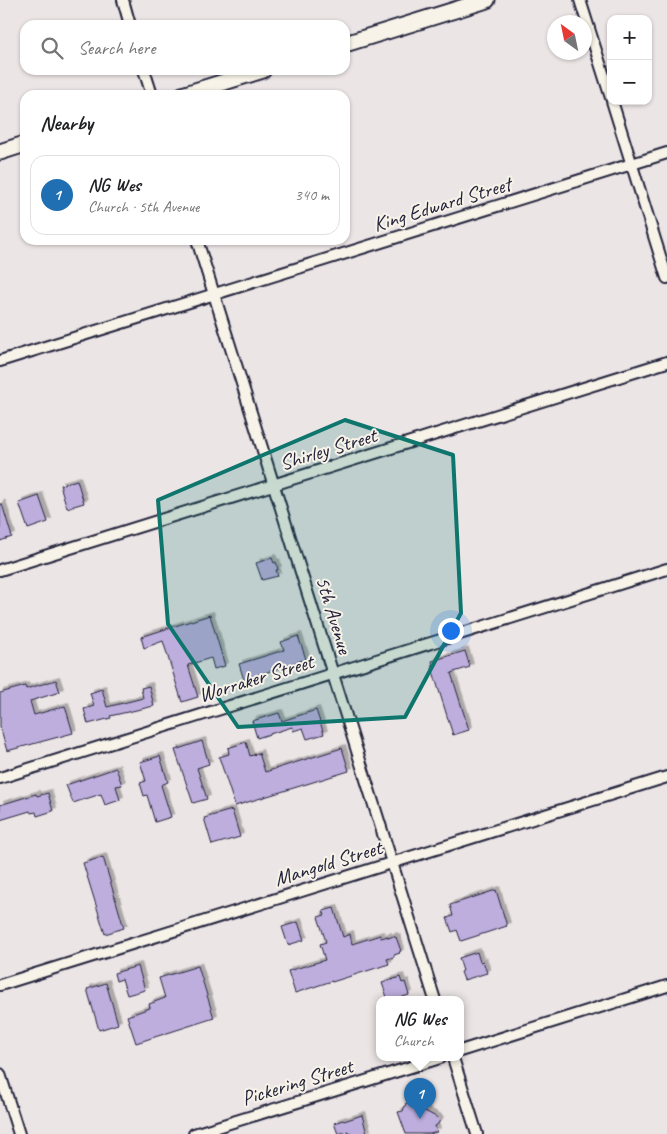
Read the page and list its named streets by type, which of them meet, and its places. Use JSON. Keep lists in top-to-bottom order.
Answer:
{
  "streets": {
    "street": [
      "King Edward Street",
      "Shirley Street",
      "5th Avenue",
      "Worraker Street",
      "Mangold Street",
      "Pickering Street"
    ]
  },
  "crossings": [
    ["King Edward Street", "5th Avenue"],
    ["Shirley Street", "5th Avenue"],
    ["5th Avenue", "Worraker Street"],
    ["5th Avenue", "Mangold Street"]
  ],
  "north": "top left",
  "page": {
    "map_buttons": ["+", "−"],
    "search": "Search here",
    "heading": "Nearby",
    "list": [
      {
        "mark": "1",
        "name": "NG Wes",
        "note": "Church · 5th Avenue",
        "value": "340 m"
      }
    ],
    "popup": ["NG Wes", "Church"],
    "pins": "1"
  }
}
